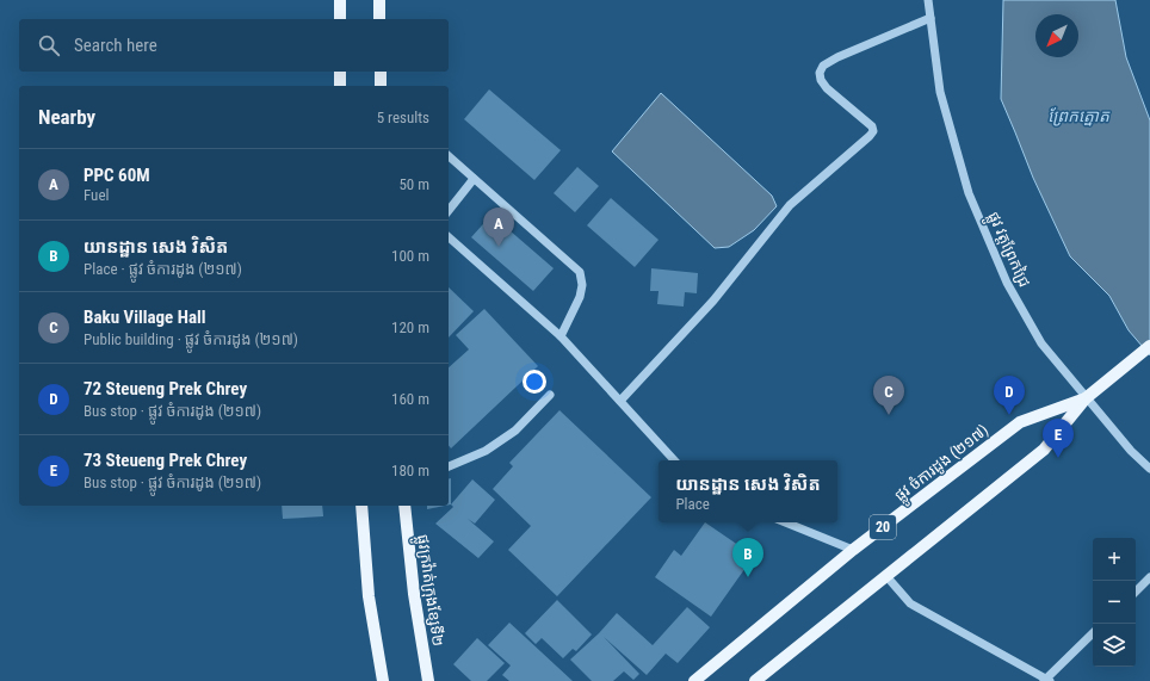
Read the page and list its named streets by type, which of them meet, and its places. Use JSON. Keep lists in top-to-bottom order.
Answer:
{
  "streets": {
    "main road": ["ផ្លូវ ចំការដូង (២១៧)", "20", "ផ្លូវក្រវ៉ាត់ក្រុងខ្សែទី២"],
    "street": ["ផ្លូវ វត្តព្រែកជ្រៃ"]
  },
  "crossings": [
    ["ផ្លូវ វត្តព្រែកជ្រៃ", "ផ្លូវ ចំការដូង (២១៧)"]
  ],
  "water": ["ព្រែកត្នោត"],
  "north": "bottom left",
  "page": {
    "search": "Search here",
    "heading": ["Nearby", "5 results"],
    "list": [
      {
        "mark": "A",
        "name": "PPC 60M",
        "note": "Fuel",
        "value": "50 m"
      },
      {
        "mark": "B",
        "name": "យានដ្ឋាន សេង វិសិត",
        "note": "Place · ផ្លូវ ចំការដូង (២១៧)",
        "value": "100 m"
      },
      {
        "mark": "C",
        "name": "Baku Village Hall",
        "note": "Public building · ផ្លូវ ចំការដូង (២១៧)",
        "value": "120 m"
      },
      {
        "mark": "D",
        "name": "72 Steueng Prek Chrey",
        "note": "Bus stop · ផ្លូវ ចំការដូង (២១៧)",
        "value": "160 m"
      },
      {
        "mark": "E",
        "name": "73 Steueng Prek Chrey",
        "note": "Bus stop · ផ្លូវ ចំការដូង (២១៧)",
        "value": "180 m"
      }
    ],
    "pins": [
      "A",
      "C",
      "D",
      "E",
      "B"
    ],
    "popup": ["យានដ្ឋាន សេង វិសិត", "Place"],
    "map_buttons": ["+", "−"]
  }
}
